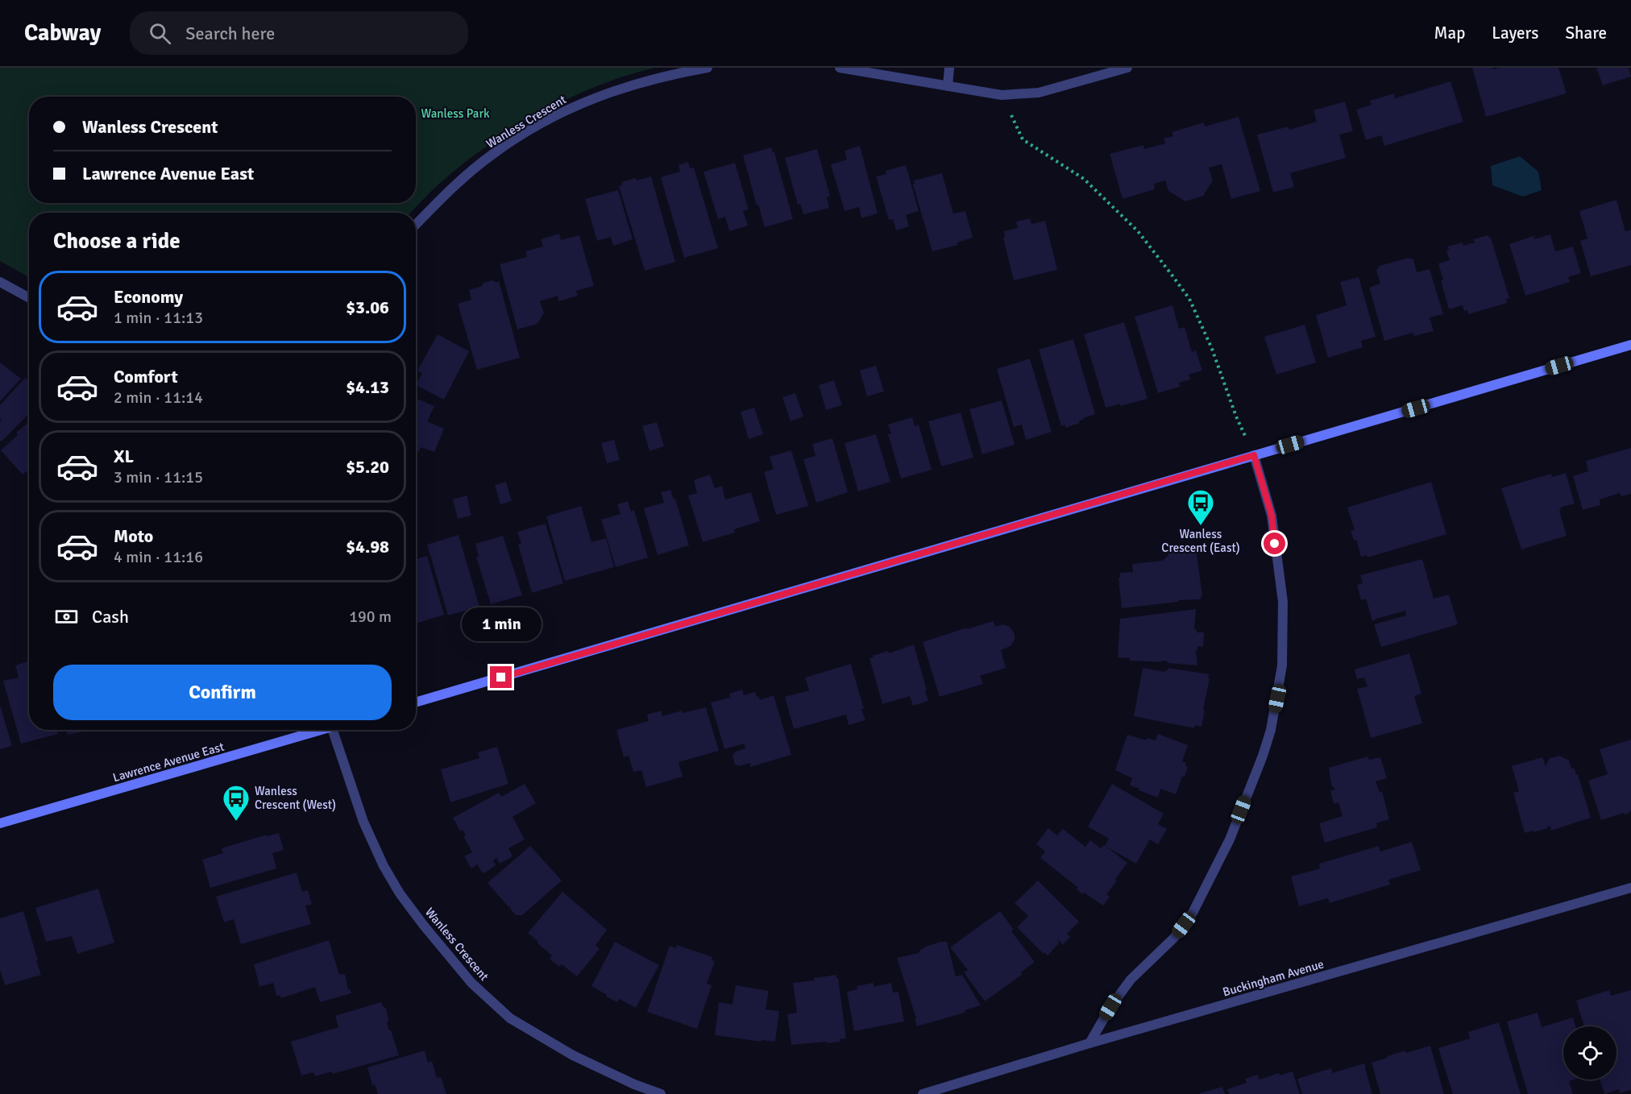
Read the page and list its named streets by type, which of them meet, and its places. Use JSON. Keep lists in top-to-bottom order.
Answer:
{
  "streets": {
    "main road": ["Lawrence Avenue East"],
    "street": ["Wanless Crescent", "Buckingham Avenue"]
  },
  "parks": ["Wanless Park"],
  "places": {
    "bus stop": ["Wanless Crescent (East)", "Wanless Crescent (West)"]
  },
  "page": {
    "header": "Cabway",
    "search": "Search here",
    "nav": ["Map", "Layers", "Share"],
    "banner": ["Wanless Crescent", "Lawrence Avenue East"],
    "heading": "Choose a ride",
    "list": [
      {
        "name": "Economy",
        "note": "1 min · 11:13",
        "value": "$3.06"
      },
      {
        "name": "Comfort",
        "note": "2 min · 11:14",
        "value": "$4.13"
      },
      {
        "name": "XL",
        "note": "3 min · 11:15",
        "value": "$5.20"
      },
      {
        "name": "Moto",
        "note": "4 min · 11:16",
        "value": "$4.98"
      }
    ],
    "pay": ["Cash", "190 m"],
    "bubble": "1 min",
    "buttons": "Confirm"
  }
}
